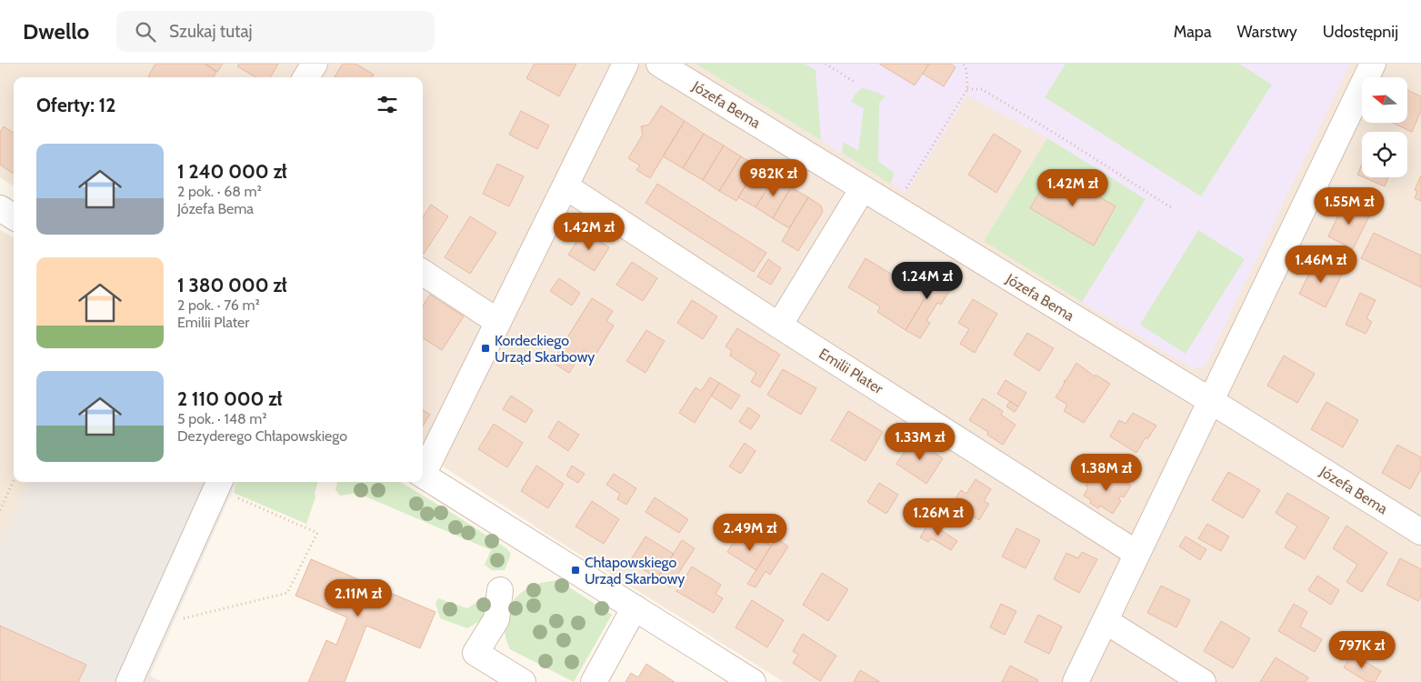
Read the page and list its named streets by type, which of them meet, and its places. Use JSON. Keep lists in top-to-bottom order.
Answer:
{
  "streets": {
    "street": ["Józefa Bema", "Emilii Plater"]
  },
  "places": {
    "transit": ["Kordeckiego Urząd Skarbowy", "Chłapowskiego Urząd Skarbowy"]
  },
  "north": "left",
  "page": {
    "header": "Dwello",
    "search": "Szukaj tutaj",
    "nav": ["Mapa", "Warstwy", "Udostępnij"],
    "heading": "Oferty: 12",
    "list": [
      {
        "name": "1 240 000 zł",
        "note": "2 pok. · 68 m² · Józefa Bema"
      },
      {
        "name": "1 380 000 zł",
        "note": "2 pok. · 76 m² · Emilii Plater"
      },
      {
        "name": "2 110 000 zł",
        "note": "5 pok. · 148 m² · Dezyderego Chłapowskiego"
      }
    ],
    "price": [
      "982K zł",
      "1.42M zł",
      "1.55M zł",
      "1.42M zł",
      "1.46M zł",
      "1.24M zł",
      "1.33M zł",
      "1.38M zł",
      "1.26M zł",
      "2.49M zł",
      "2.11M zł",
      "797K zł"
    ]
  }
}
